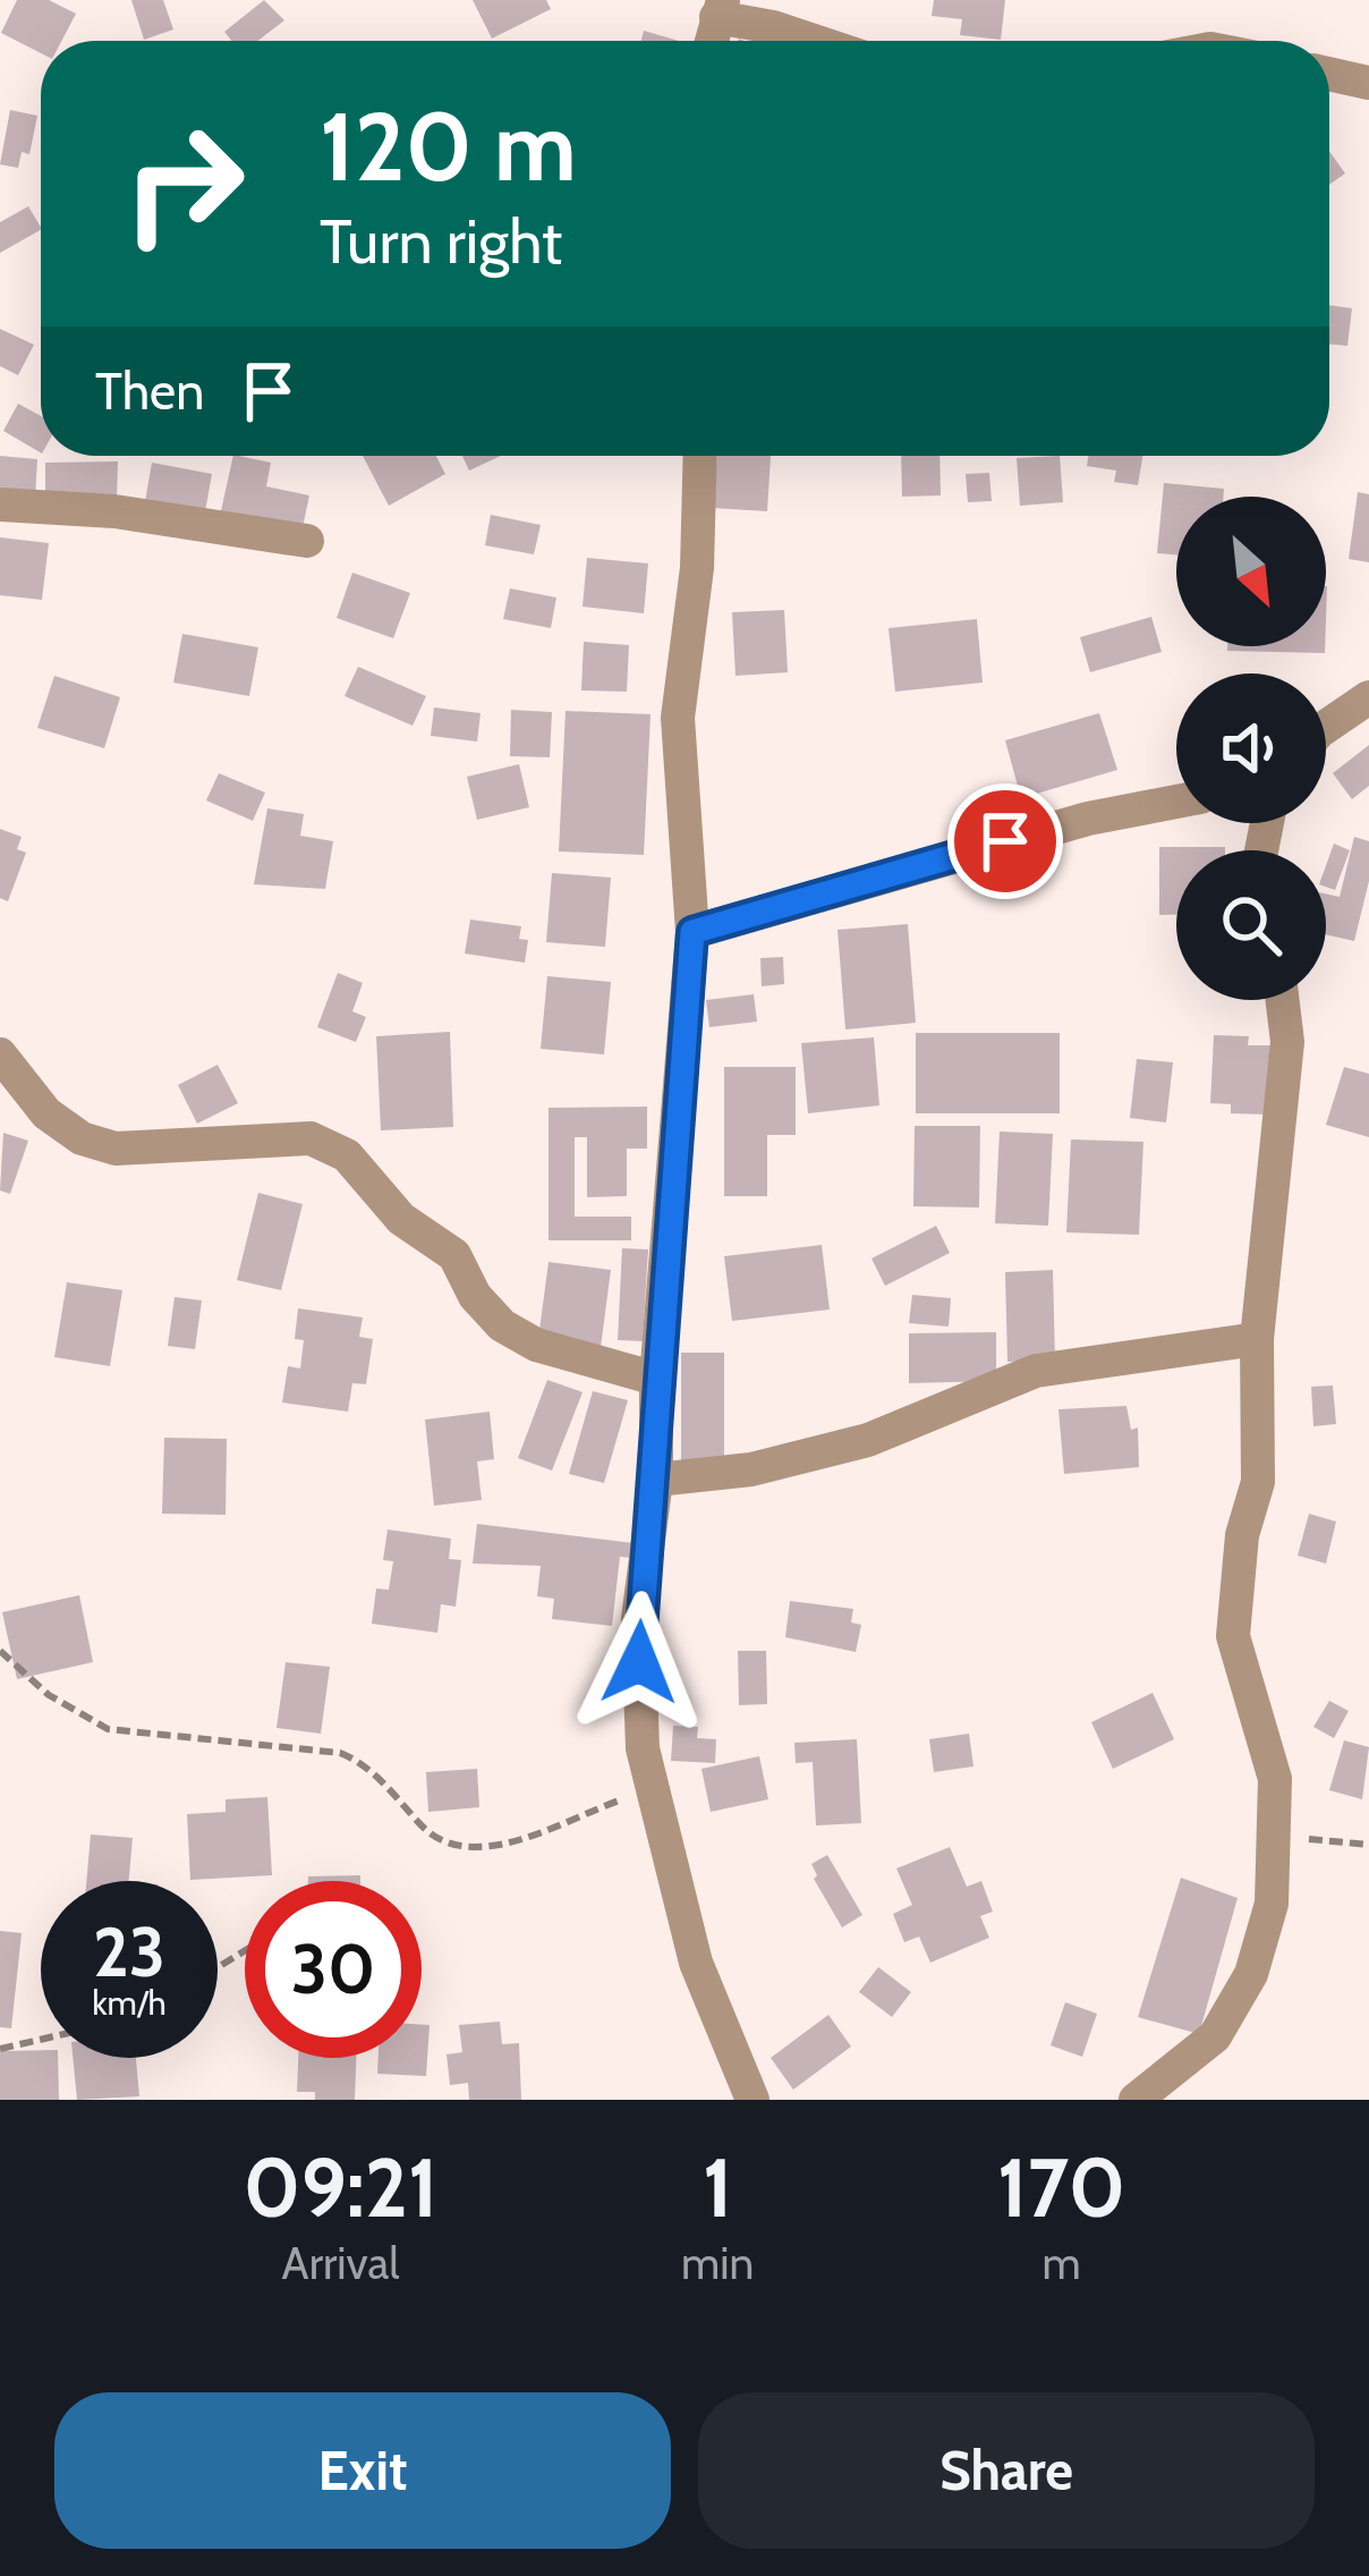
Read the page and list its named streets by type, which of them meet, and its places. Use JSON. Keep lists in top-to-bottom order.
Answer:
{
  "north": "bottom right",
  "page": {
    "turn": ["120 m", "Turn right"],
    "then": "Then",
    "speed": "23 km/h",
    "limit": "30",
    "eta": [
      "09:21",
      "Arrival",
      "1",
      "min",
      "170",
      "m"
    ],
    "buttons": ["Exit", "Share"]
  }
}
